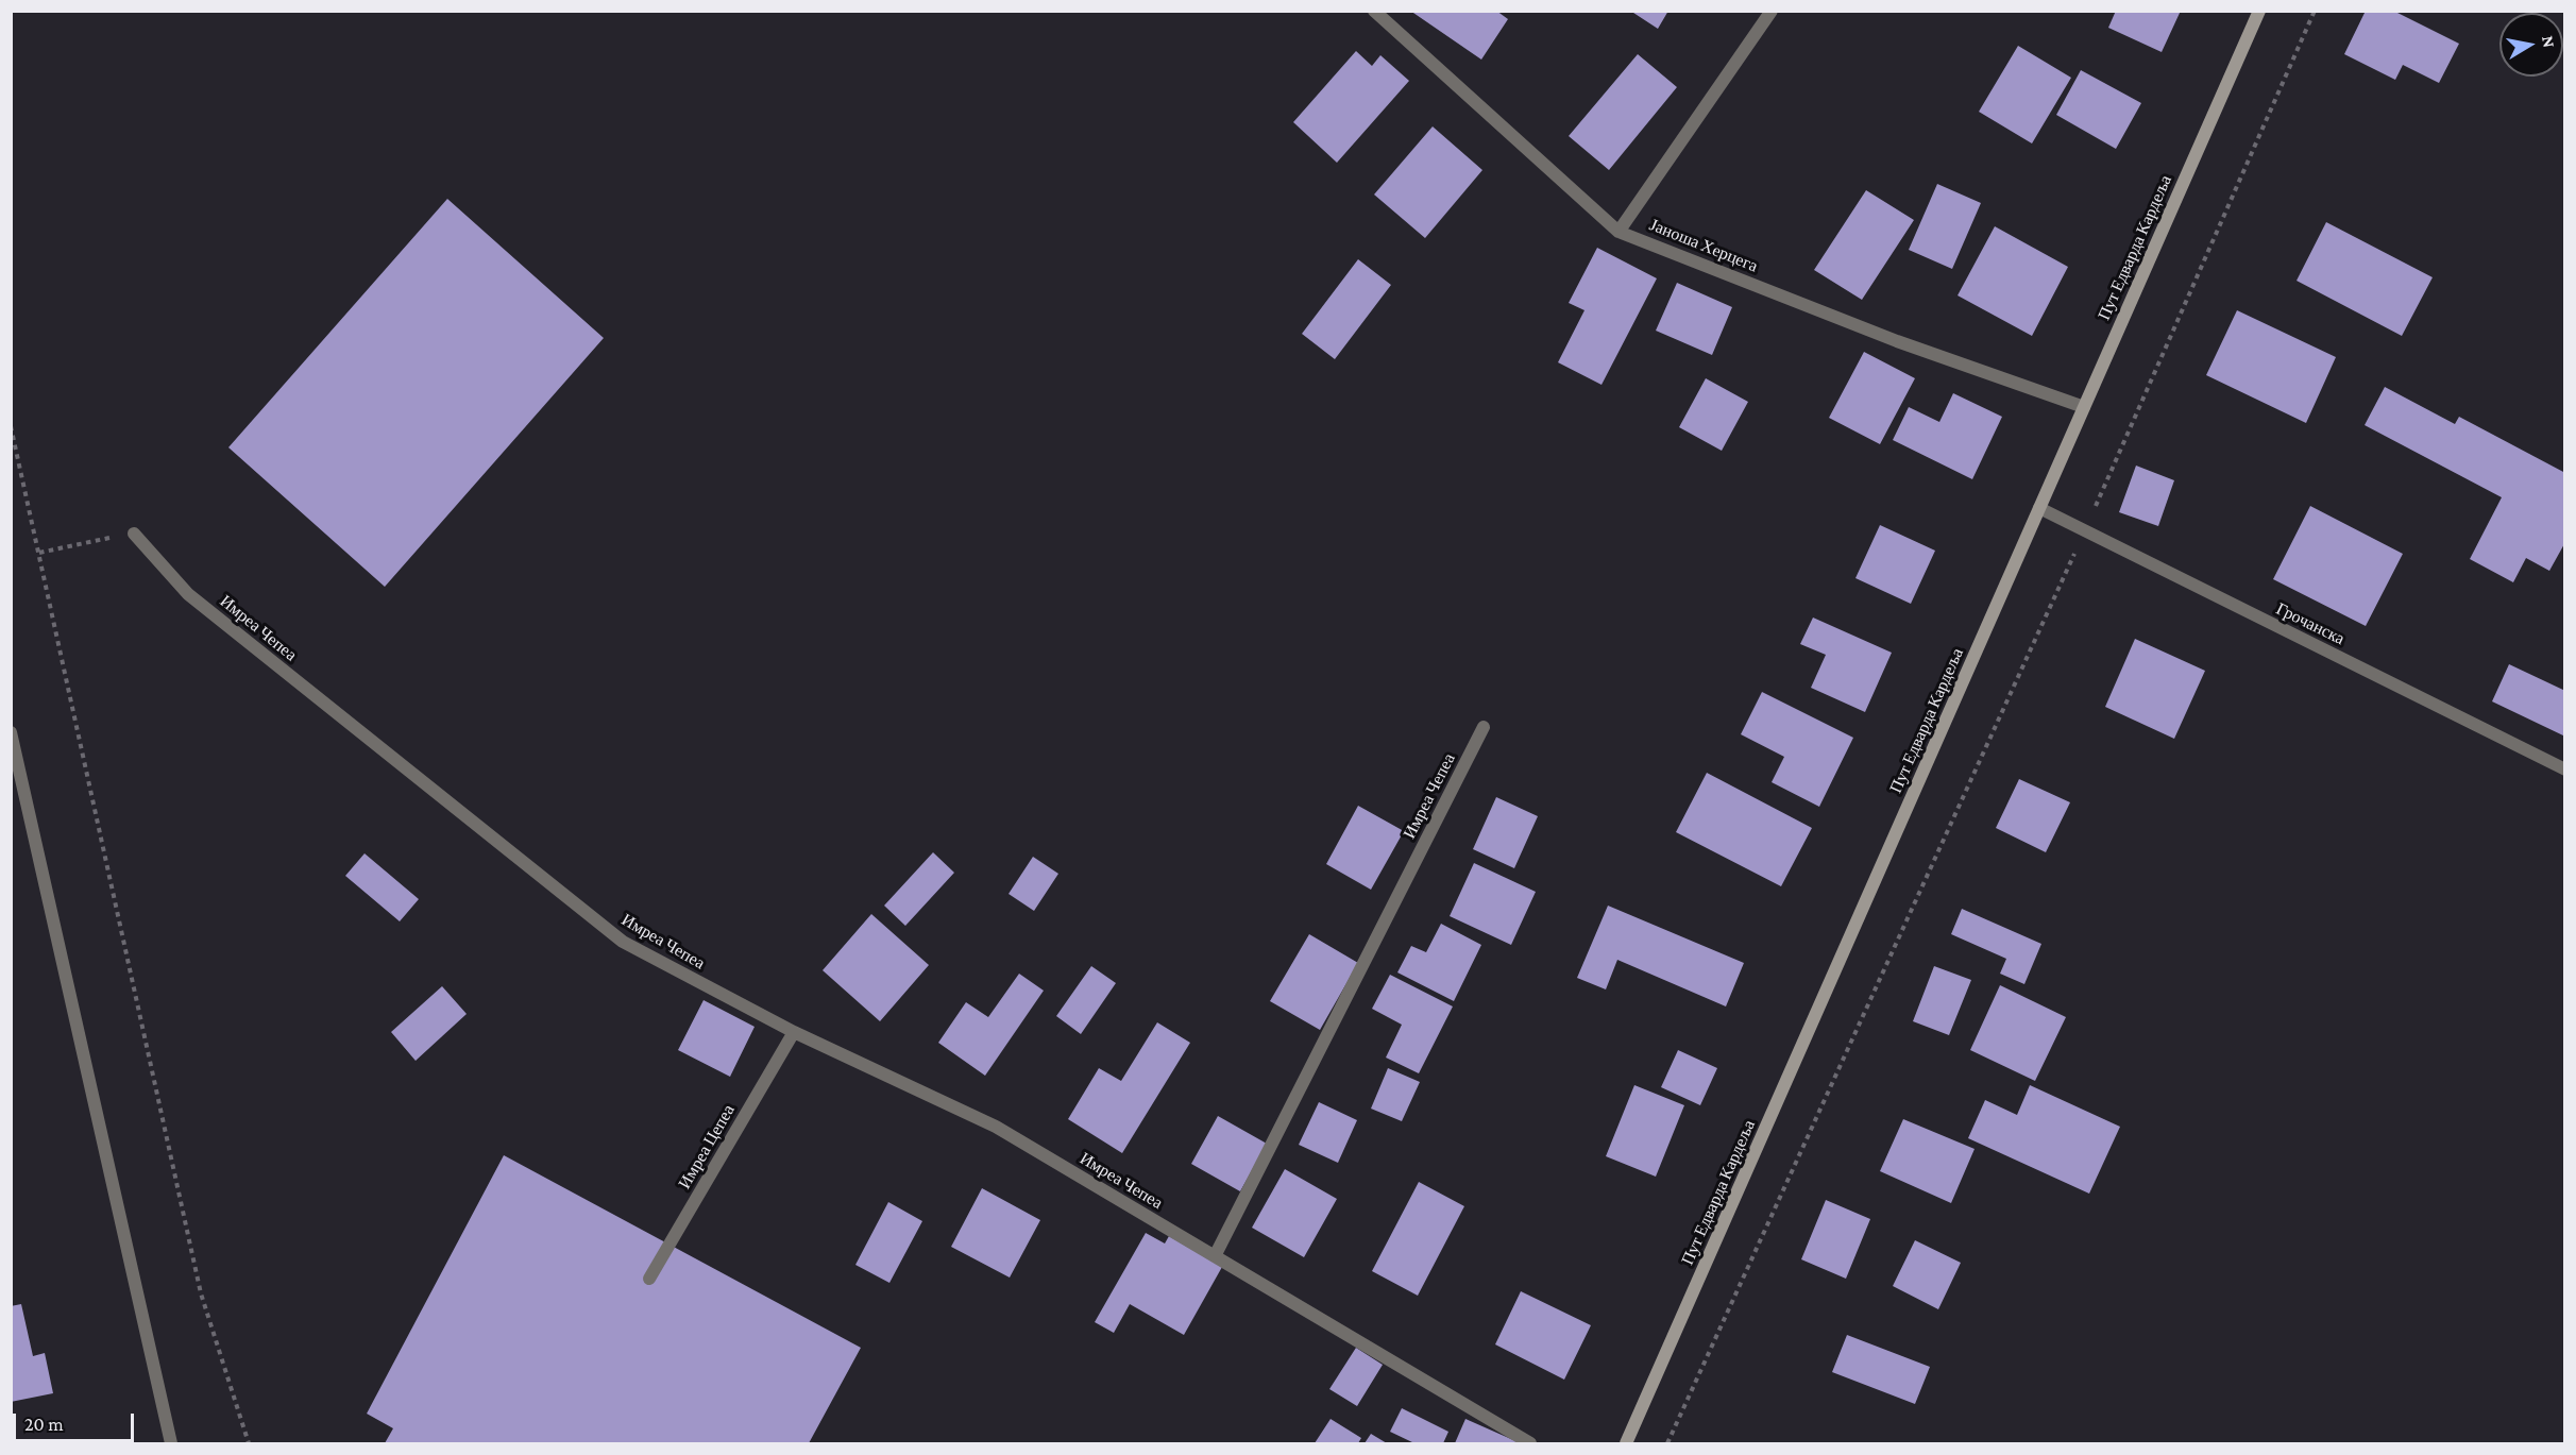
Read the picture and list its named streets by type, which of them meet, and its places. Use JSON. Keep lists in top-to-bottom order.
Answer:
{
  "streets": {
    "main road": ["Пут Едварда Кардеља"],
    "street": [
      "Јаноша Херцега",
      "Грочанска",
      "Имреа Чепеа",
      "Имреа Цепеа"
    ]
  },
  "crossings": [
    ["Јаноша Херцега", "Пут Едварда Кардеља"],
    ["Пут Едварда Кардеља", "Грочанска"],
    ["Имреа Чепеа", "Имреа Цепеа"]
  ],
  "scale_bar": "20 m",
  "north": "right"
}
